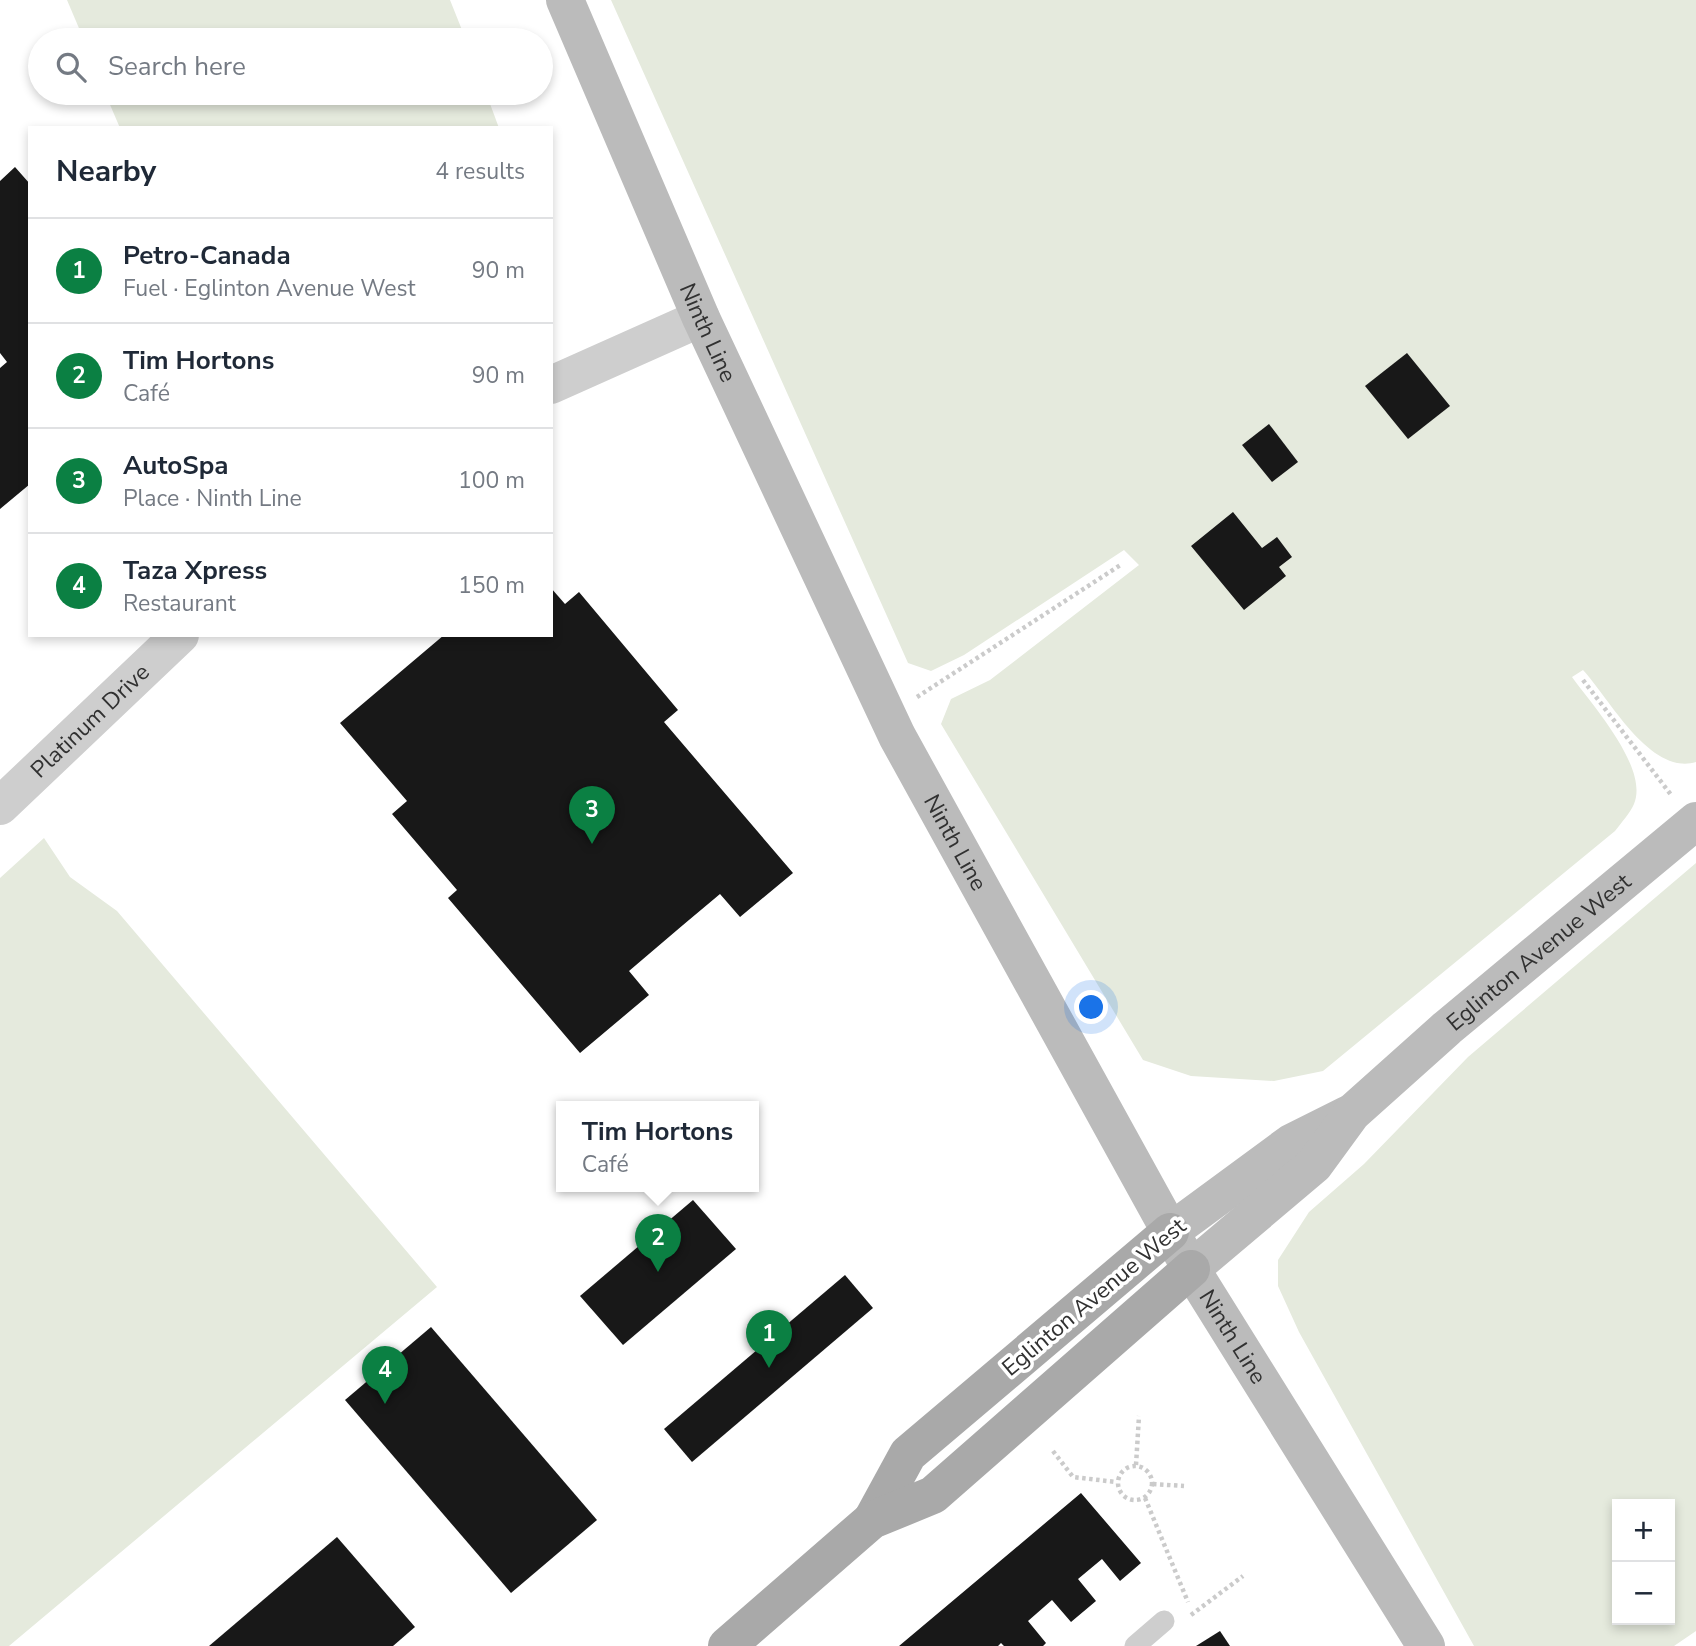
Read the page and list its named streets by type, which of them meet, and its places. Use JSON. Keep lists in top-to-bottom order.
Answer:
{
  "streets": {
    "main road": ["Ninth Line", "Eglinton Avenue West"],
    "street": ["Platinum Drive"]
  },
  "crossings": [
    ["Ninth Line", "Eglinton Avenue West"]
  ],
  "page": {
    "search": "Search here",
    "heading": ["Nearby", "4 results"],
    "list": [
      {
        "mark": "1",
        "name": "Petro-Canada",
        "note": "Fuel · Eglinton Avenue West",
        "value": "90 m"
      },
      {
        "mark": "2",
        "name": "Tim Hortons",
        "note": "Café",
        "value": "90 m"
      },
      {
        "mark": "3",
        "name": "AutoSpa",
        "note": "Place · Ninth Line",
        "value": "100 m"
      },
      {
        "mark": "4",
        "name": "Taza Xpress",
        "note": "Restaurant",
        "value": "150 m"
      }
    ],
    "pins": [
      "3",
      "2",
      "1",
      "4"
    ],
    "popup": ["Tim Hortons", "Café"],
    "map_buttons": ["+", "−"]
  }
}
